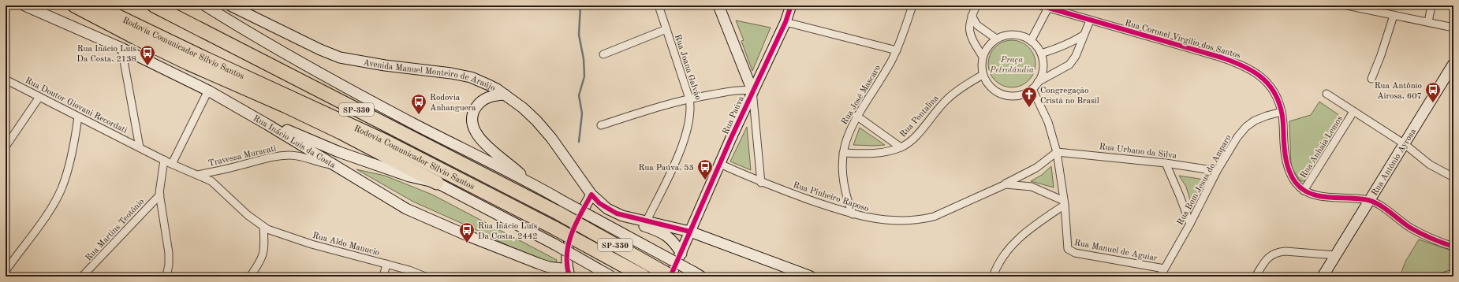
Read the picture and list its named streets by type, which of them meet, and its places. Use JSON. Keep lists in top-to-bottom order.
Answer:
{
  "streets": {
    "highway": ["Rodovia Comunicador Silvio Santos", "SP-330"],
    "main road": [
      "Avenida Manuel Monteiro de Araújo",
      "Rua Paúva",
      "Rua Inácio Luis da Costa",
      "Rua Antônio Ayrosa"
    ],
    "street": [
      "Rua Coronel Virgilio dos Santos",
      "Rua Joana Galvão",
      "Rua José Mascaro",
      "Rua Doutor Giovani Recordati",
      "Rua Pontalina",
      "Rua Anhaia Lemos",
      "Rua Urbano da Silva",
      "Travessa Muracati",
      "Rua Bom Jesus do Amparo",
      "Rua Pinheiro Raposo",
      "Rua Martins Teotônio",
      "Rua Aldo Manucio",
      "Rua Manuel de Aguiar"
    ]
  },
  "crossings": [
    ["Rua Coronel Virgilio dos Santos", "Rua Anhaia Lemos"],
    ["Rua Coronel Virgilio dos Santos", "Rua Bom Jesus do Amparo"],
    ["Rodovia Comunicador Silvio Santos", "Rua Paúva"],
    ["Rua José Mascaro", "Rua Pontalina"],
    ["Rua José Mascaro", "Rua Pinheiro Raposo"],
    ["Rua Doutor Giovani Recordati", "Travessa Muracati"],
    ["Rua Doutor Giovani Recordati", "Rua Aldo Manucio"],
    ["Rua Paúva", "Rua Pinheiro Raposo"],
    ["Rua Pontalina", "Rua Manuel de Aguiar"],
    ["Rua Inácio Luis da Costa", "Travessa Muracati"],
    ["Rua Urbano da Silva", "Rua Bom Jesus do Amparo"],
    ["Rua Urbano da Silva", "Rua Manuel de Aguiar"],
    ["Travessa Muracati", "Rua Aldo Manucio"],
    ["Rua Bom Jesus do Amparo", "Rua Manuel de Aguiar"],
    ["Rua Pinheiro Raposo", "Rua Manuel de Aguiar"]
  ],
  "parks": ["Praça Petrolândia"],
  "places": {
    "bus stop": [
      "Rua Inácio Luís Da Costa, 2138",
      "Rua Antônio Airosa, 607",
      "Rodovia Anhanguera",
      "Rua Paúva, 53",
      "Rua Inácio Luís Da Costa, 2442"
    ],
    "church": ["Congregação Cristã no Brasil"]
  }
}
